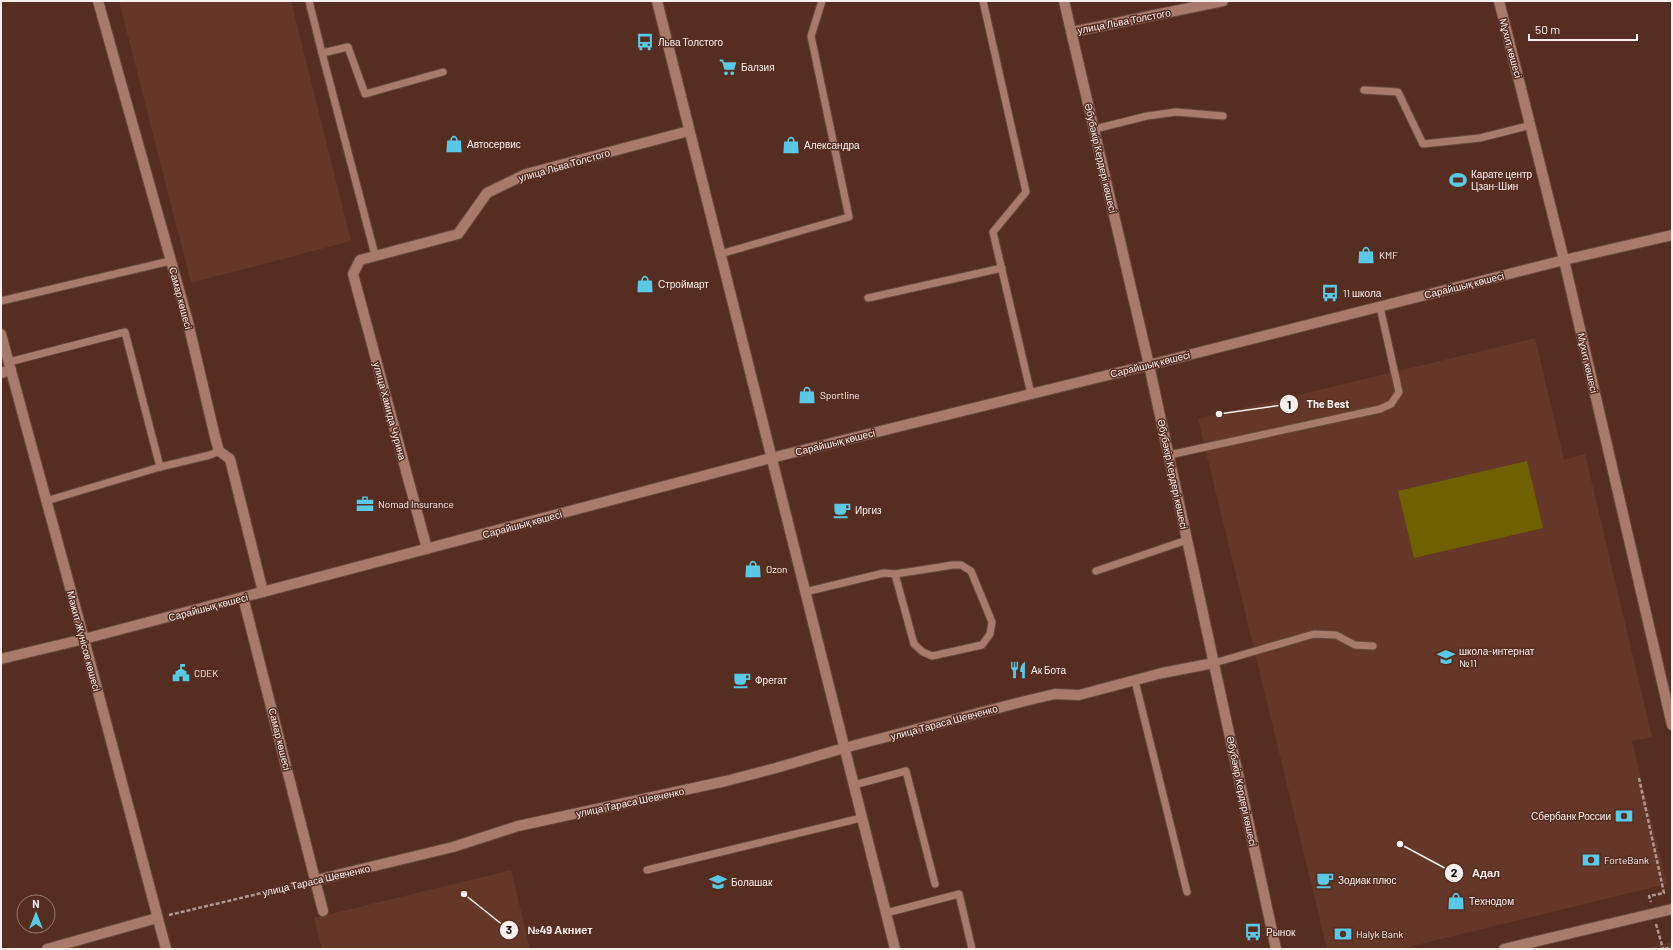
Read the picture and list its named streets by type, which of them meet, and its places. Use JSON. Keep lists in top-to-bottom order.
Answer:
{
  "streets": {
    "street": [
      "улица Льва Толстого",
      "Мұхит көшесі",
      "Әбубәкір Кердері көшесі",
      "Сарайшық көшесі",
      "Самар көшесі",
      "улица Хамида Чурина",
      "Мәжит Жүнісов көшесі",
      "улица Тараса Шевченко"
    ]
  },
  "crossings": [
    ["улица Льва Толстого", "Әбубәкір Кердері көшесі"],
    ["улица Льва Толстого", "улица Хамида Чурина"],
    ["Мұхит көшесі", "Сарайшық көшесі"],
    ["Әбубәкір Кердері көшесі", "Сарайшық көшесі"],
    ["Әбубәкір Кердері көшесі", "улица Тараса Шевченко"],
    ["Сарайшық көшесі", "Самар көшесі"],
    ["Сарайшық көшесі", "улица Хамида Чурина"],
    ["Сарайшық көшесі", "Мәжит Жүнісов көшесі"],
    ["Самар көшесі", "улица Тараса Шевченко"],
    ["Мәжит Жүнісов көшесі", "улица Тараса Шевченко"]
  ],
  "places": {
    "bus stop": ["Льва Толстого", "11 школа", "Рынок"],
    "supermarket": ["Балзия"],
    "shop": [
      "Автосервис",
      "Александра",
      "KMF",
      "Строймарт",
      "Sportline",
      "Ozon",
      "Технодом"
    ],
    "sports": ["Карате центр Цзан-Шин"],
    "other": ["The Best", "Адал", "№49 Акниет"],
    "office": ["Nomad Insurance"],
    "cafe": ["Иргиз", "Фрегат", "Зодиак плюс"],
    "school or university": ["школа-интернат №11", "Болашак"],
    "restaurant": ["Ак Бота"],
    "public building": ["CDEK"],
    "bank": ["Сбербанк России", "ForteBank", "Halyk Bank"]
  },
  "scale_bar": "50 m",
  "north": "top"
}
